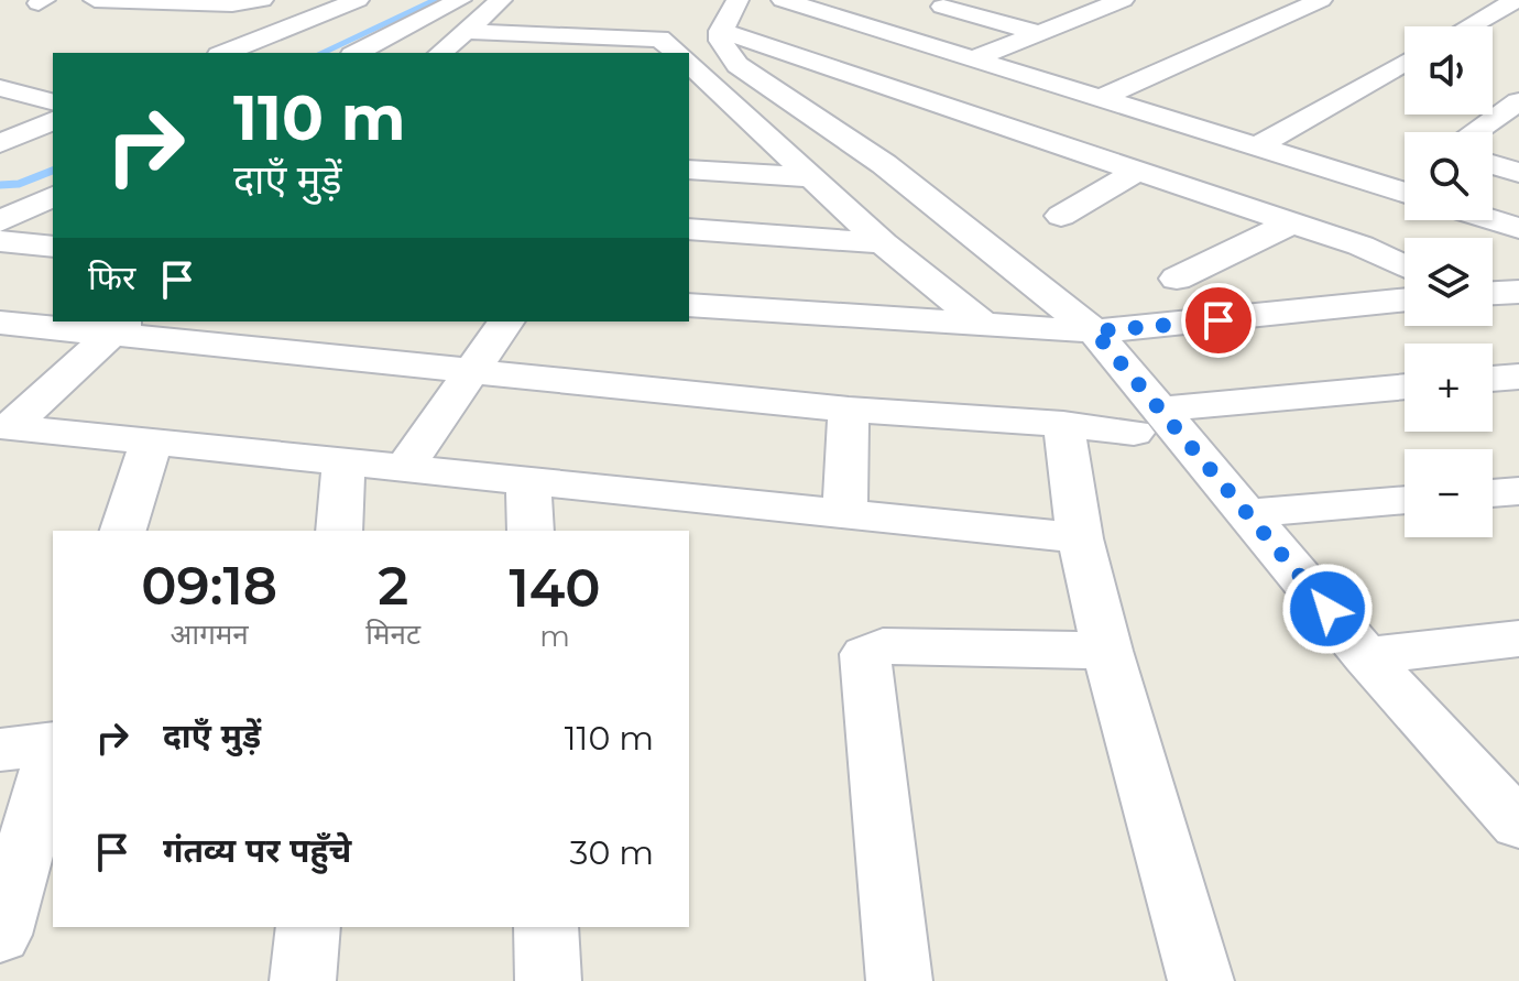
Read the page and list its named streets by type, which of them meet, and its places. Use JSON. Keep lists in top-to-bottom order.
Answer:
{
  "page": {
    "map_buttons": ["+", "−"],
    "turn": ["110 m", "दाएँ मुड़ें"],
    "then": "फिर",
    "eta": [
      "09:18",
      "आगमन",
      "2",
      "मिनट",
      "140",
      "m"
    ],
    "list": [
      {
        "name": "दाएँ मुड़ें",
        "value": "110 m"
      },
      {
        "name": "गंतव्य पर पहुँचे",
        "value": "30 m"
      }
    ]
  }
}
